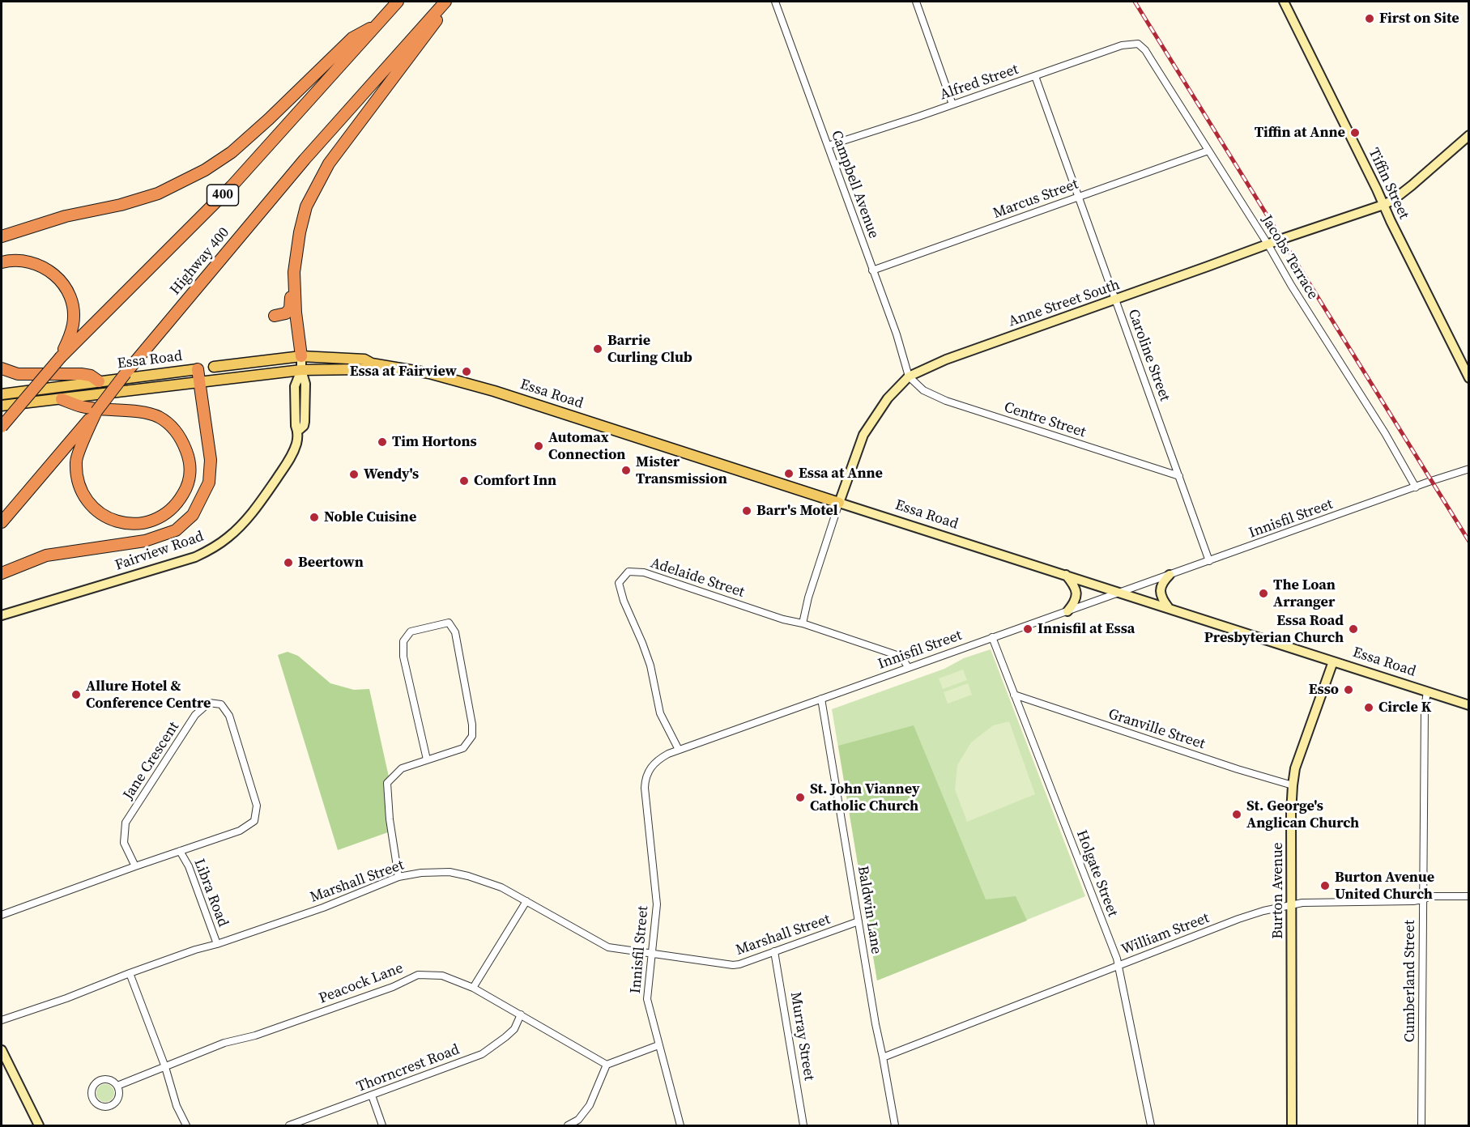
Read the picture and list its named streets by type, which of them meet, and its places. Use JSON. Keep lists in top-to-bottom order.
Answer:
{
  "streets": {
    "highway": ["400", "Highway 400"],
    "main road": ["Essa Road"],
    "street": [
      "Alfred Street",
      "Tiffin Street",
      "Campbell Avenue",
      "Marcus Street",
      "Jacobs Terrace",
      "Anne Street South",
      "Caroline Street",
      "Centre Street",
      "Innisfil Street",
      "Fairview Road",
      "Adelaide Street",
      "Granville Street",
      "Jane Crescent",
      "Holgate Street",
      "Marshall Street",
      "Burton Avenue",
      "Libra Road",
      "Baldwin Lane",
      "William Street",
      "Cumberland Street",
      "Peacock Lane",
      "Murray Street",
      "Thorncrest Road"
    ]
  },
  "crossings": [
    ["Alfred Street", "Campbell Avenue"],
    ["Alfred Street", "Jacobs Terrace"],
    ["Alfred Street", "Caroline Street"],
    ["Tiffin Street", "Anne Street South"],
    ["Campbell Avenue", "Marcus Street"],
    ["Campbell Avenue", "Anne Street South"],
    ["Campbell Avenue", "Centre Street"],
    ["Marcus Street", "Jacobs Terrace"],
    ["Marcus Street", "Caroline Street"],
    ["Jacobs Terrace", "Anne Street South"],
    ["Jacobs Terrace", "Innisfil Street"],
    ["Anne Street South", "Caroline Street"],
    ["Anne Street South", "Essa Road"],
    ["Anne Street South", "Centre Street"],
    ["Anne Street South", "Adelaide Street"],
    ["Caroline Street", "Centre Street"],
    ["Caroline Street", "Innisfil Street"],
    ["Essa Road", "Innisfil Street"],
    ["Essa Road", "Fairview Road"],
    ["Essa Road", "Burton Avenue"],
    ["Essa Road", "Cumberland Street"],
    ["Innisfil Street", "Adelaide Street"],
    ["Innisfil Street", "Holgate Street"],
    ["Innisfil Street", "Marshall Street"],
    ["Innisfil Street", "Baldwin Lane"],
    ["Granville Street", "Holgate Street"],
    ["Granville Street", "Burton Avenue"],
    ["Jane Crescent", "Libra Road"],
    ["Holgate Street", "William Street"],
    ["Marshall Street", "Libra Road"],
    ["Marshall Street", "Baldwin Lane"],
    ["Marshall Street", "Murray Street"],
    ["Burton Avenue", "William Street"],
    ["Baldwin Lane", "William Street"],
    ["William Street", "Cumberland Street"],
    ["Peacock Lane", "Thorncrest Road"]
  ],
  "places": [
    "First on Site",
    "Tiffin at Anne",
    "Barrie Curling Club",
    "Essa at Fairview",
    "Tim Hortons",
    "Automax Connection",
    "Mister Transmission",
    "Essa at Anne",
    "Wendy's",
    "Comfort Inn",
    "Barr's Motel",
    "Noble Cuisine",
    "Beertown",
    "The Loan Arranger",
    "Innisfil at Essa",
    "Essa Road Presbyterian Church",
    "Esso",
    "Allure Hotel & Conference Centre",
    "Circle K",
    "St. John Vianney Catholic Church",
    "St. George's Anglican Church",
    "Burton Avenue United Church"
  ]
}
